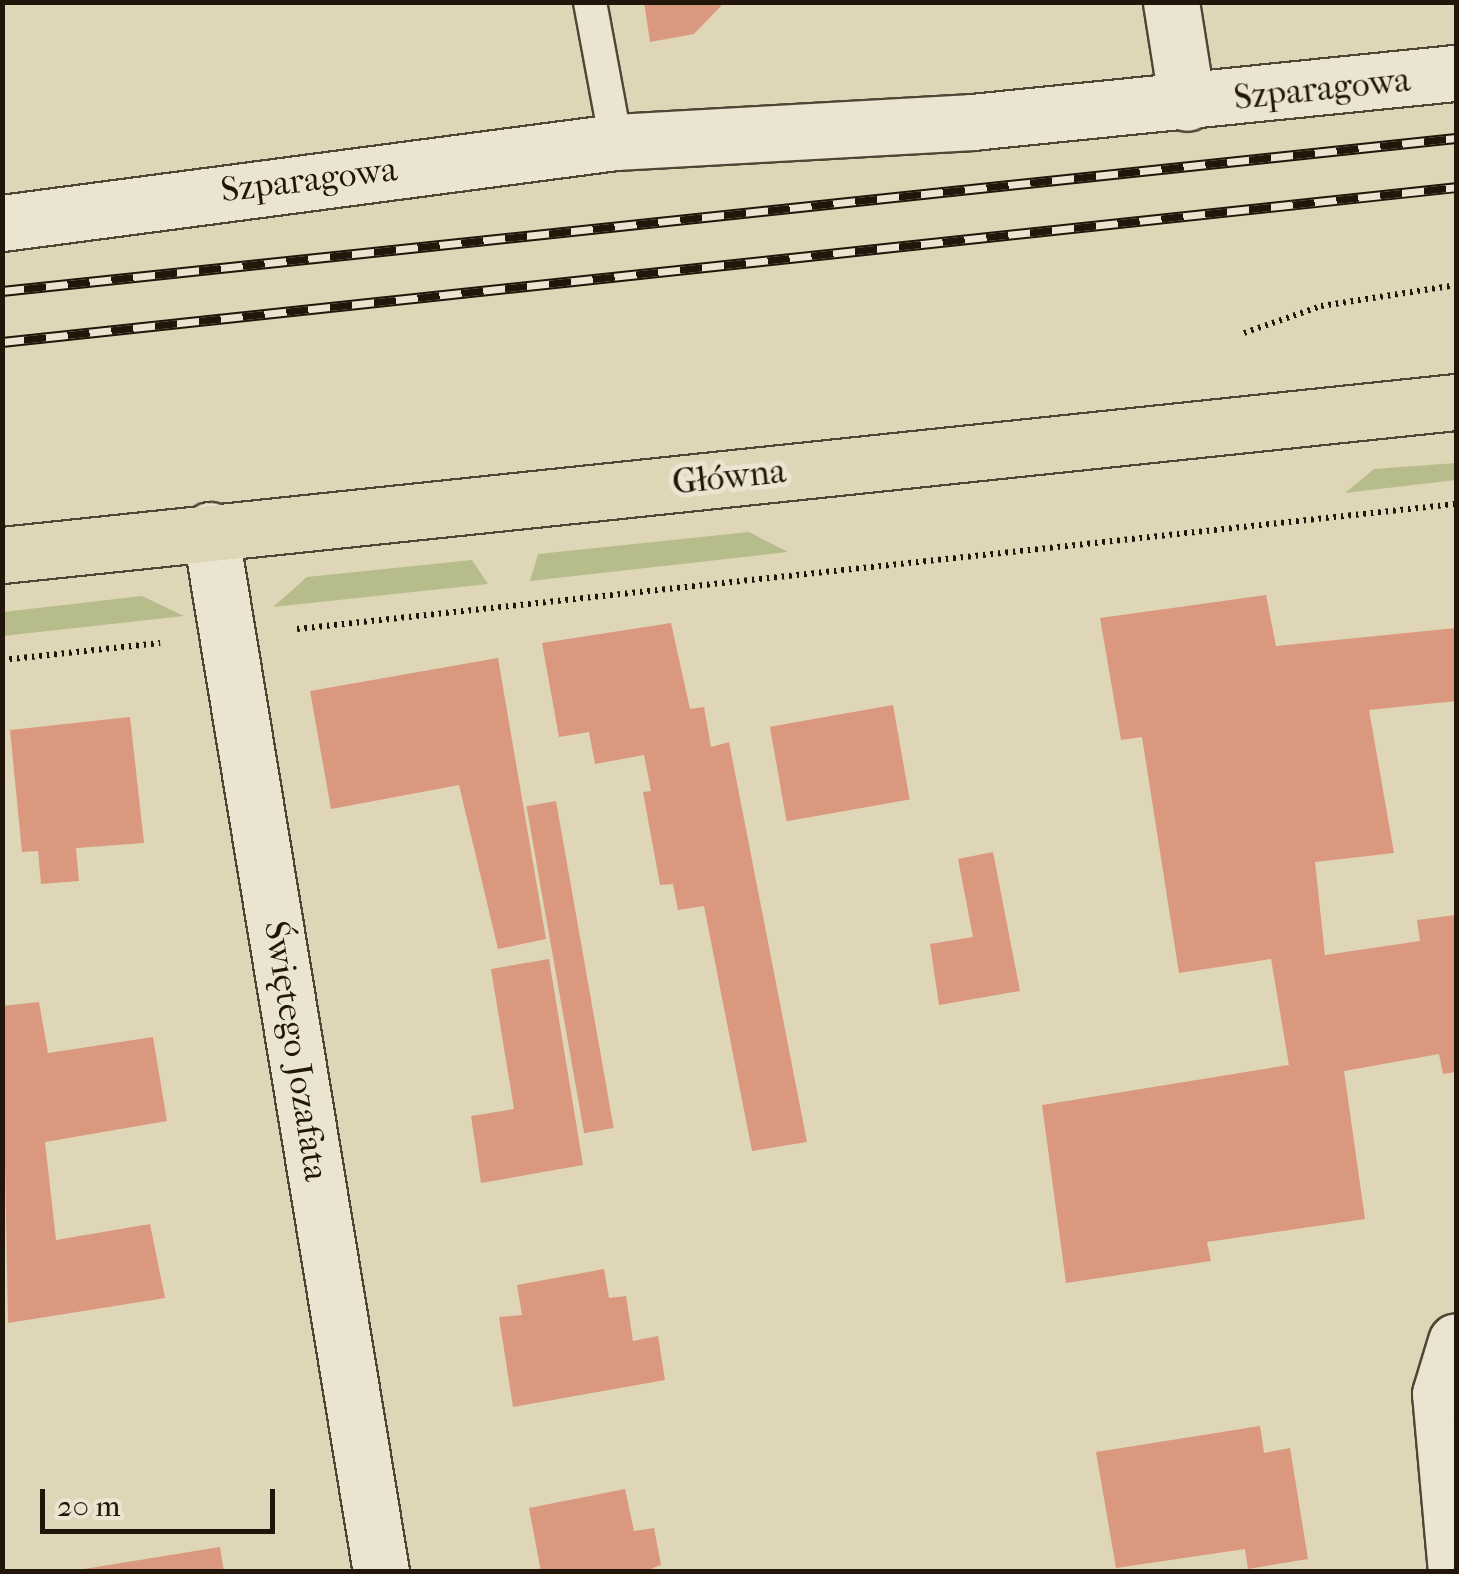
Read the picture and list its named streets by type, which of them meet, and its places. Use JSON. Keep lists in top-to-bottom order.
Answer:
{
  "streets": {
    "main road": ["Główna"],
    "street": ["Szparagowa", "Świętego Jozafata"]
  },
  "crossings": [
    ["Główna", "Świętego Jozafata"]
  ],
  "scale_bar": "20 m"
}
